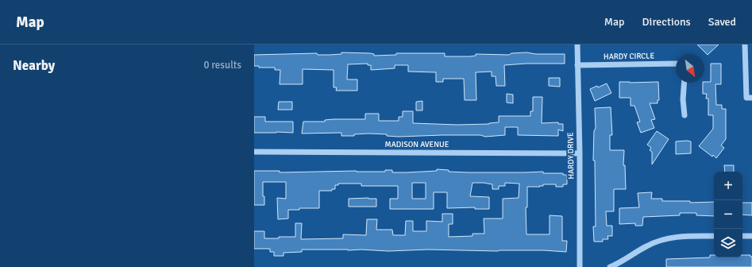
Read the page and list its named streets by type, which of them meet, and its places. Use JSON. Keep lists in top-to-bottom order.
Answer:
{
  "streets": {
    "street": ["HARDY CIRCLE", "MADISON AVENUE", "HARDY DRIVE"]
  },
  "crossings": [
    ["HARDY CIRCLE", "HARDY DRIVE"],
    ["MADISON AVENUE", "HARDY DRIVE"]
  ],
  "north": "bottom right",
  "page": {
    "header": "Map",
    "nav": ["Map", "Directions", "Saved"],
    "heading": ["Nearby", "0 results"],
    "map_buttons": ["+", "−"]
  }
}
